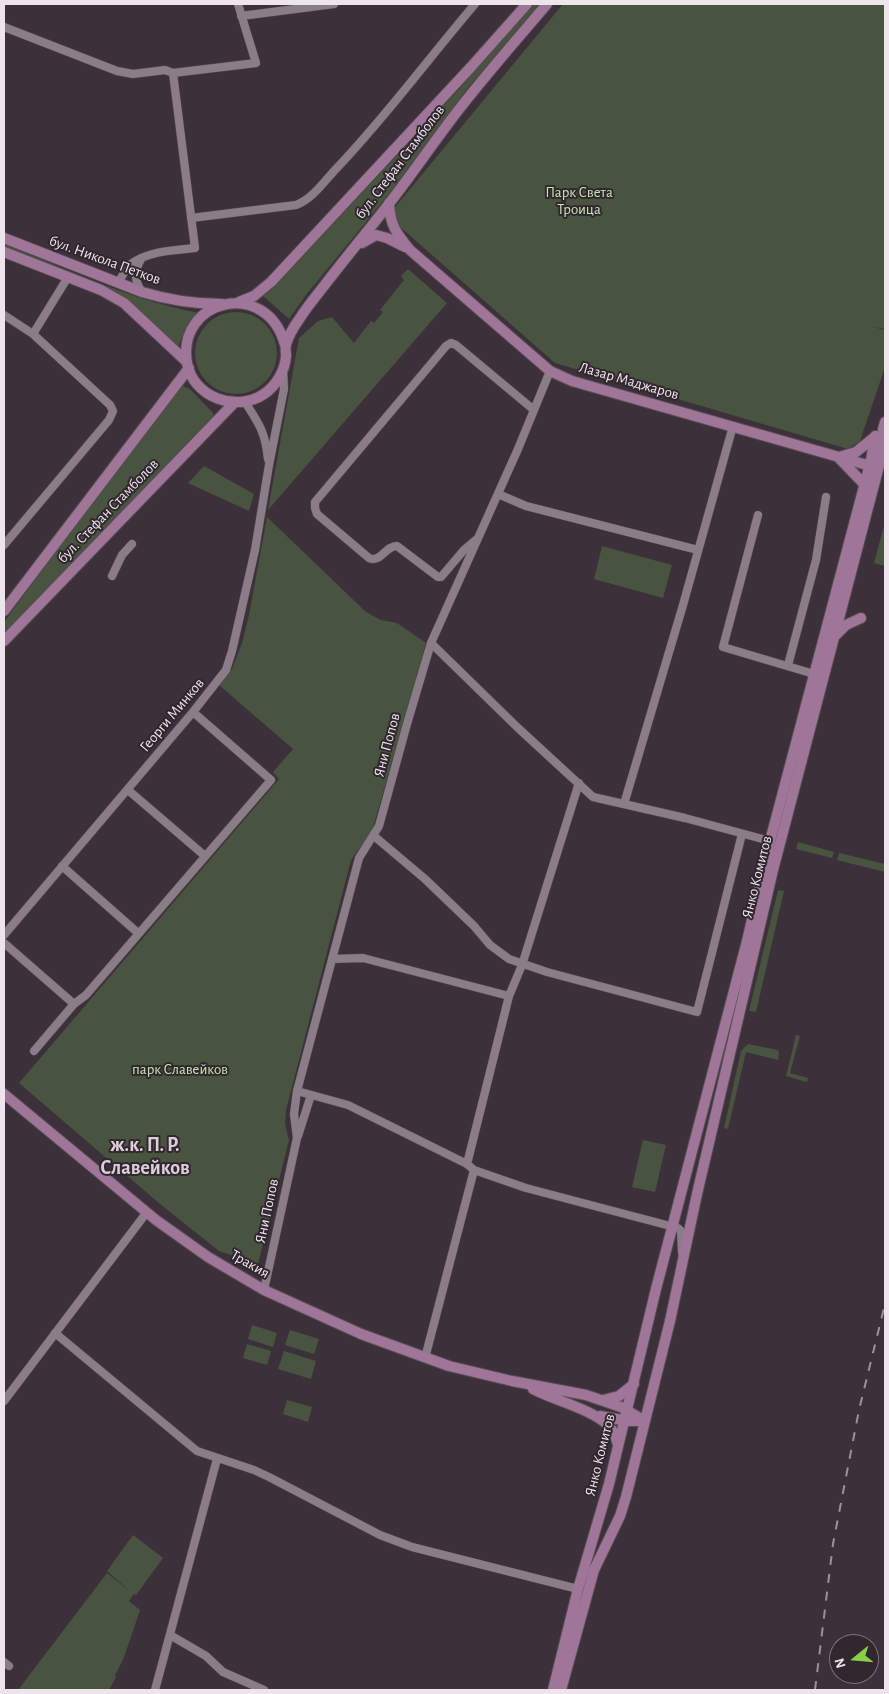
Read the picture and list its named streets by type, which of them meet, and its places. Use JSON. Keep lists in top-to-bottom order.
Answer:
{
  "streets": {
    "main road": [
      "бул. Стефан Стамболов",
      "бул. Никола Петков",
      "Лазар Маджаров",
      "Янко Комитов",
      "Тракия"
    ],
    "street": ["Георги Минков", "Яни Попов"]
  },
  "crossings": [
    ["бул. Стефан Стамболов", "бул. Никола Петков"],
    ["бул. Стефан Стамболов", "Лазар Маджаров"],
    ["бул. Стефан Стамболов", "Георги Минков"],
    ["бул. Никола Петков", "Георги Минков"],
    ["Лазар Маджаров", "Яни Попов"],
    ["Лазар Маджаров", "Янко Комитов"],
    ["Яни Попов", "Тракия"],
    ["Янко Комитов", "Тракия"]
  ],
  "districts": ["ж.к. П. Р. Славейков"],
  "parks": ["Парк Света Троица", "парк Славейков"],
  "north": "left"
}
